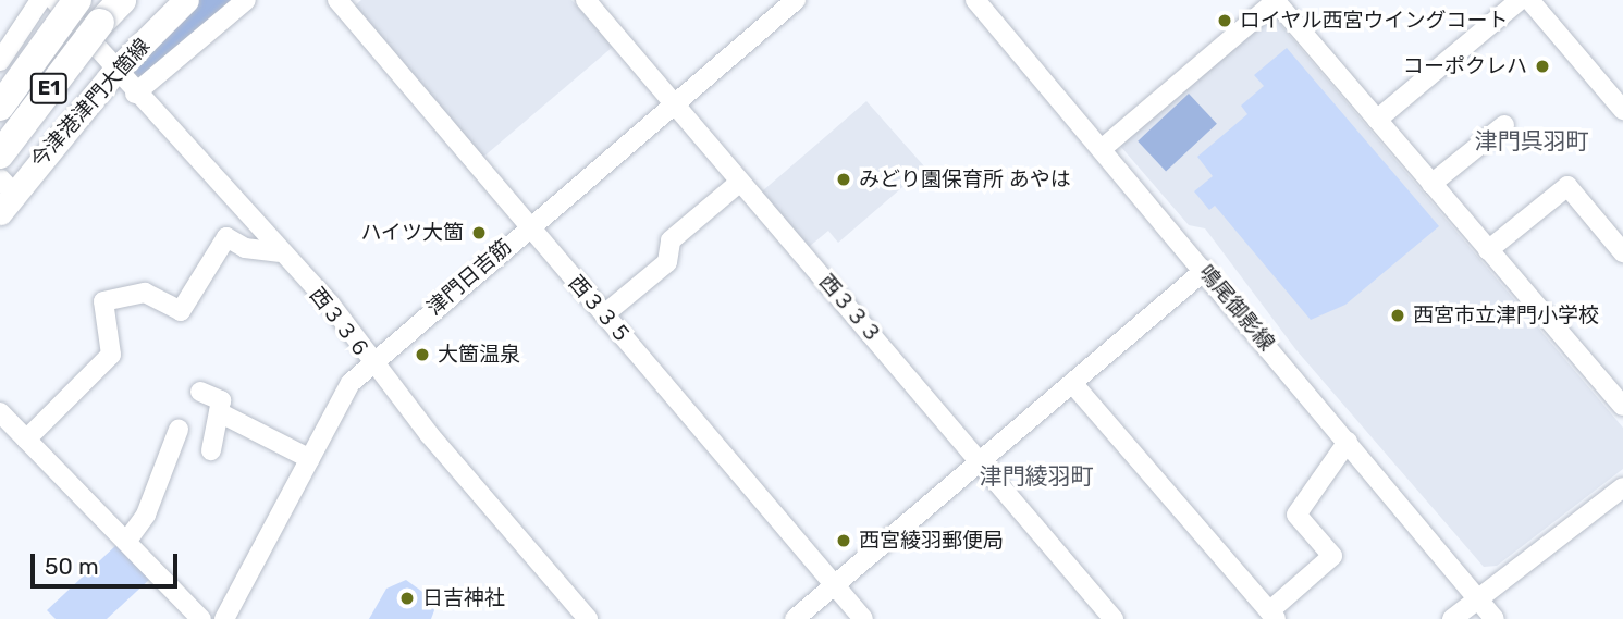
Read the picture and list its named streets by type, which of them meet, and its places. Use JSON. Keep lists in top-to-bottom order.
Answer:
{
  "streets": {
    "highway": ["E1"],
    "main road": ["今津港津門大箇線"],
    "street": [
      "津門日吉筋",
      "鳴尾御影線",
      "西３３３",
      "西３３５",
      "西３３６"
    ]
  },
  "crossings": [
    ["今津港津門大箇線", "西３３６"],
    ["津門日吉筋", "西３３３"],
    ["津門日吉筋", "西３３５"],
    ["津門日吉筋", "西３３６"]
  ],
  "districts": ["津門呉羽町", "津門綾羽町"],
  "places": [
    "ロイヤル西宮ウイングコート",
    "コーポクレハ",
    "みどり園保育所 あやは",
    "ハイツ大箇",
    "西宮市立津門小学校",
    "大箇温泉",
    "西宮綾羽郵便局",
    "日吉神社"
  ],
  "scale_bar": "50 m"
}
